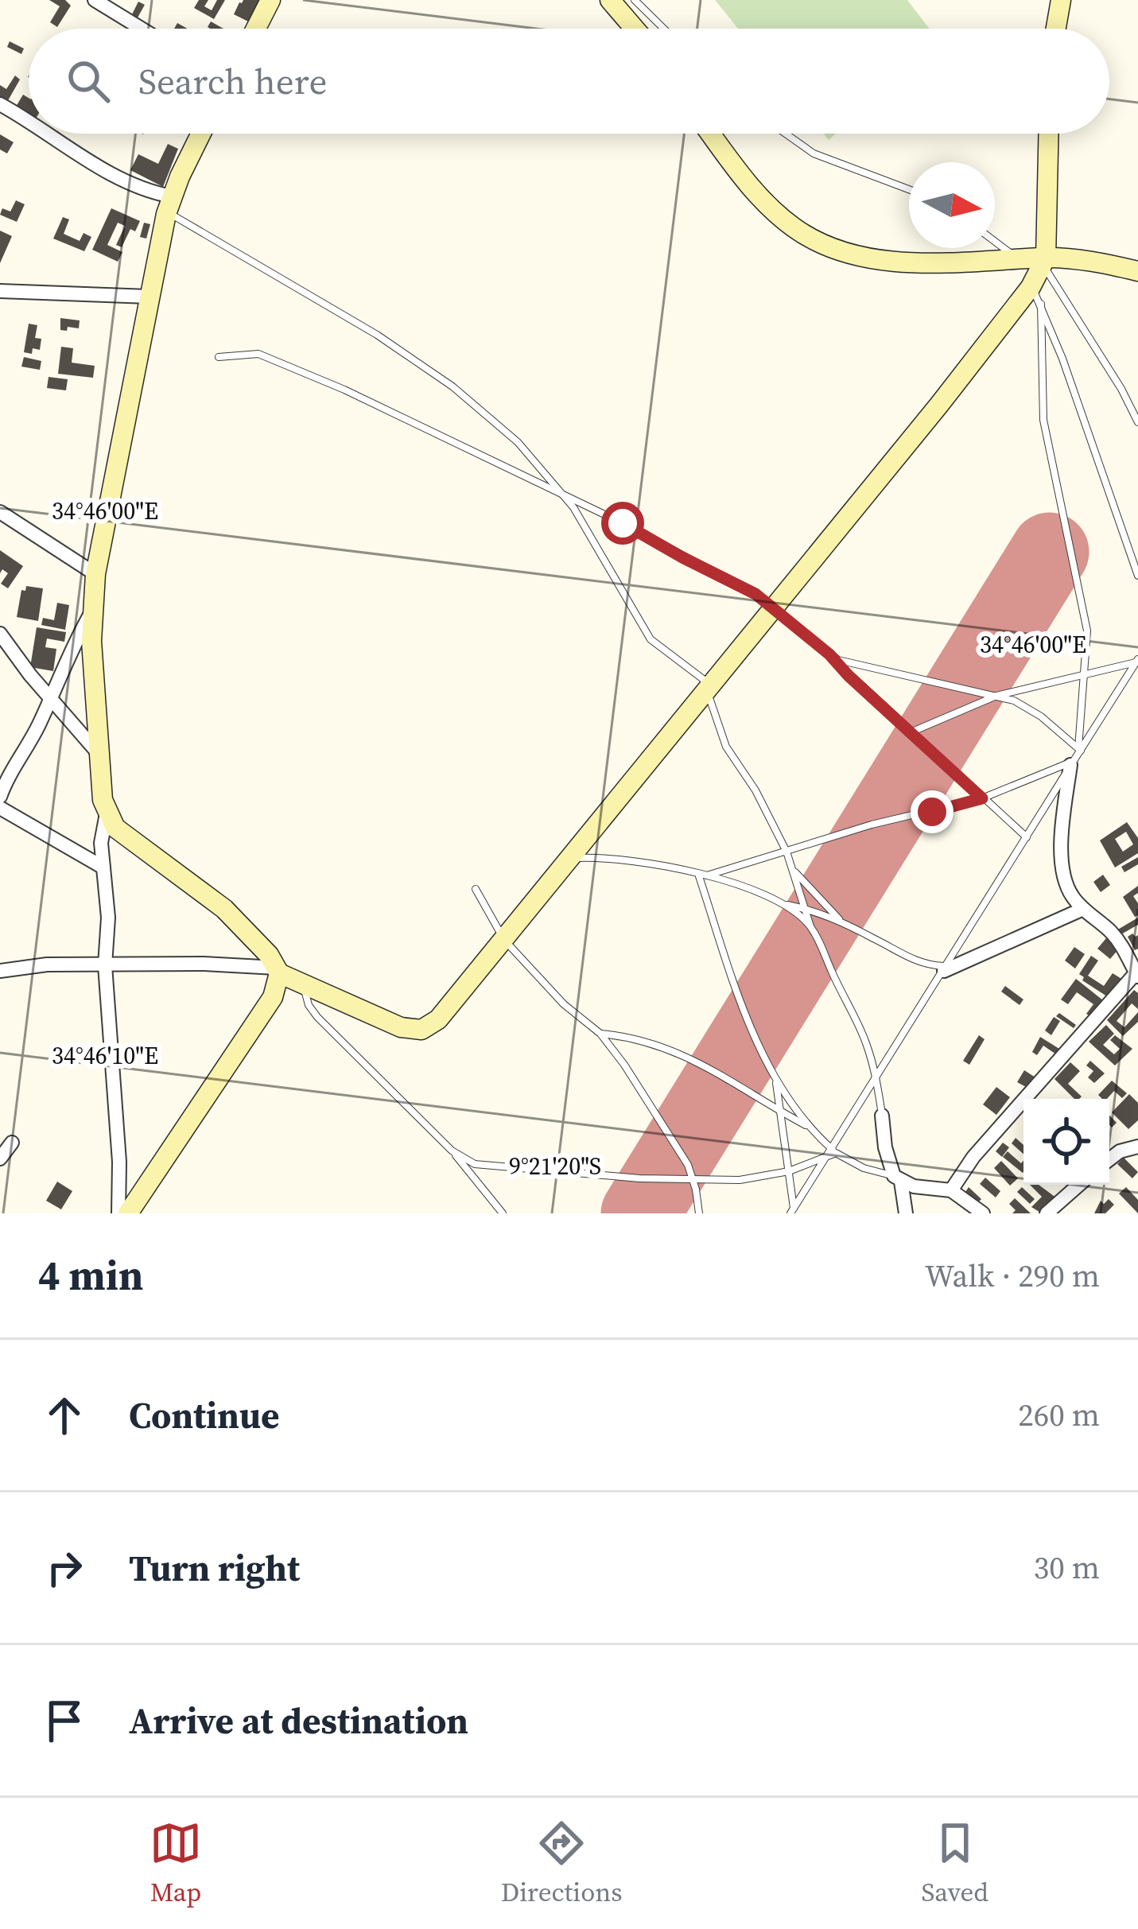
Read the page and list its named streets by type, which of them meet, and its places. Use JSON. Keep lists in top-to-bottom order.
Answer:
{
  "north": "right",
  "page": {
    "search": "Search here",
    "heading": ["4 min", "Walk · 290 m"],
    "list": [
      ["Continue", "260 m"],
      ["Turn right", "30 m"],
      "Arrive at destination"
    ],
    "nav": ["Map", "Directions", "Saved"]
  },
  "coordinates": ["34°46'00\"E", "34°46'10\"E", "9°21'20\"S"]
}
